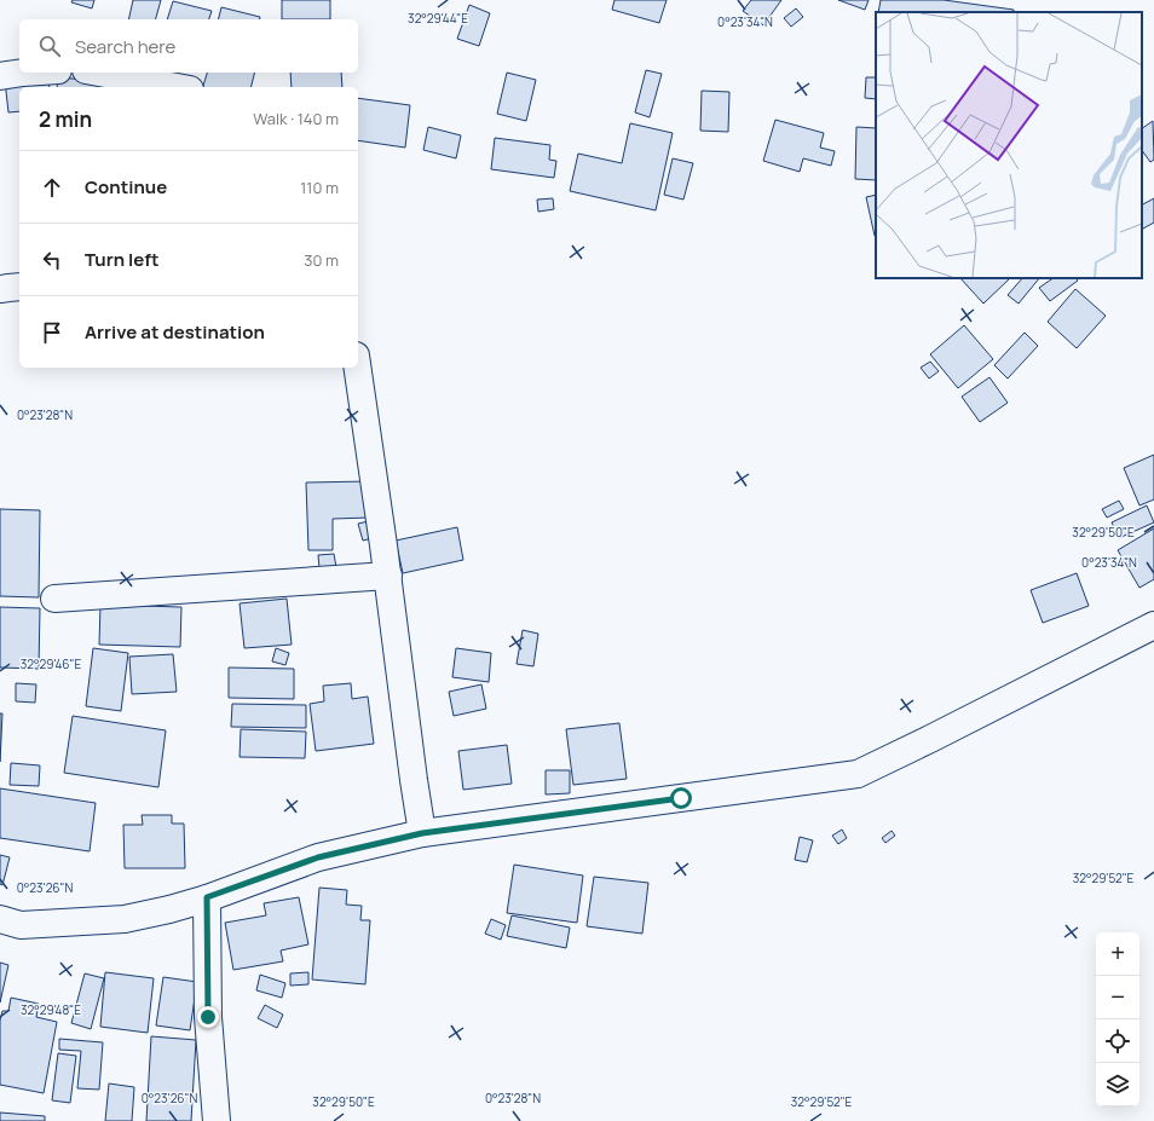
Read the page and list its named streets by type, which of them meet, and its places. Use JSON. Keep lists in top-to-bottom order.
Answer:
{
  "page": {
    "search": "Search here",
    "heading": ["2 min", "Walk · 140 m"],
    "list": [
      ["Continue", "110 m"],
      ["Turn left", "30 m"],
      "Arrive at destination"
    ],
    "map_buttons": ["+", "−"]
  },
  "coordinates": [
    "32°29'44\"E",
    "0°23'34\"N",
    "0°23'28\"N",
    "32°29'50\"E",
    "32°29'46\"E",
    "32°29'52\"E",
    "0°23'26\"N",
    "32°29'48\"E"
  ]
}
